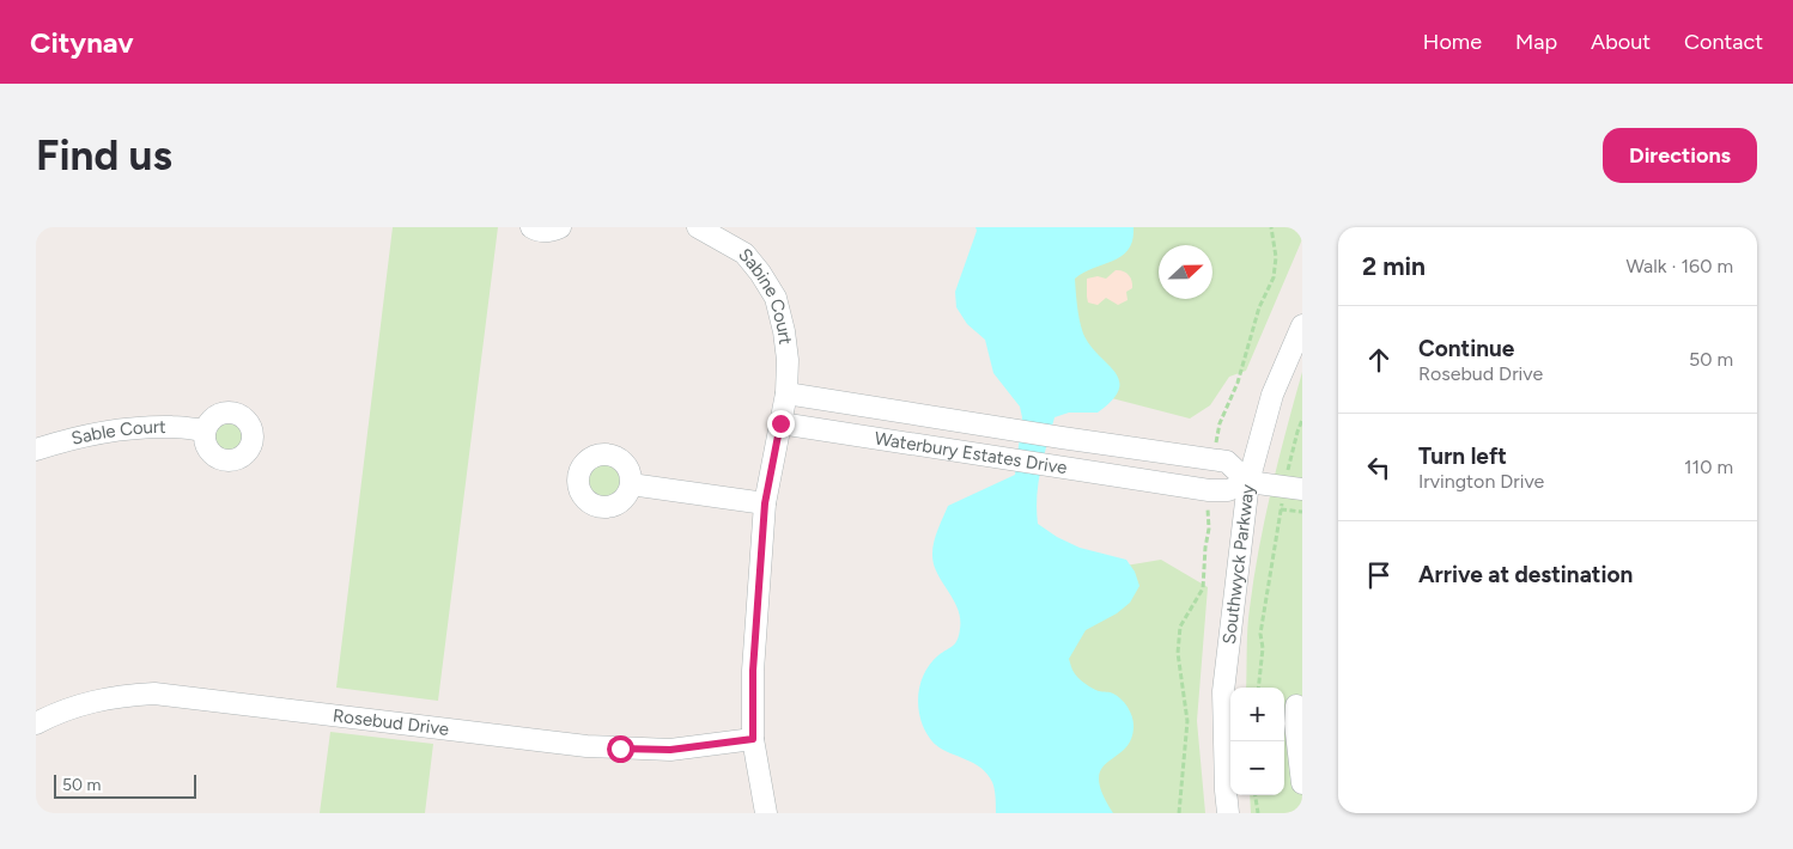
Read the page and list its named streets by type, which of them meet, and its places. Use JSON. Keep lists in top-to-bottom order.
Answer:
{
  "streets": {
    "street": [
      "Sabine Court",
      "Sable Court",
      "Waterbury Estates Drive",
      "Southwyck Parkway",
      "Rosebud Drive"
    ]
  },
  "crossings": [
    ["Sabine Court", "Waterbury Estates Drive"],
    ["Sabine Court", "Rosebud Drive"],
    ["Waterbury Estates Drive", "Southwyck Parkway"]
  ],
  "scale_bar": "50 m",
  "north": "right",
  "page": {
    "header": "Citynav",
    "nav": [
      "Home",
      "Map",
      "About",
      "Contact"
    ],
    "buttons": "Directions",
    "title": "Find us",
    "heading": ["2 min", "Walk · 160 m"],
    "list": [
      ["Continue", "Rosebud Drive", "50 m"],
      ["Turn left", "Irvington Drive", "110 m"],
      "Arrive at destination"
    ],
    "map_buttons": ["+", "−"],
    "scale": "50 m"
  }
}
